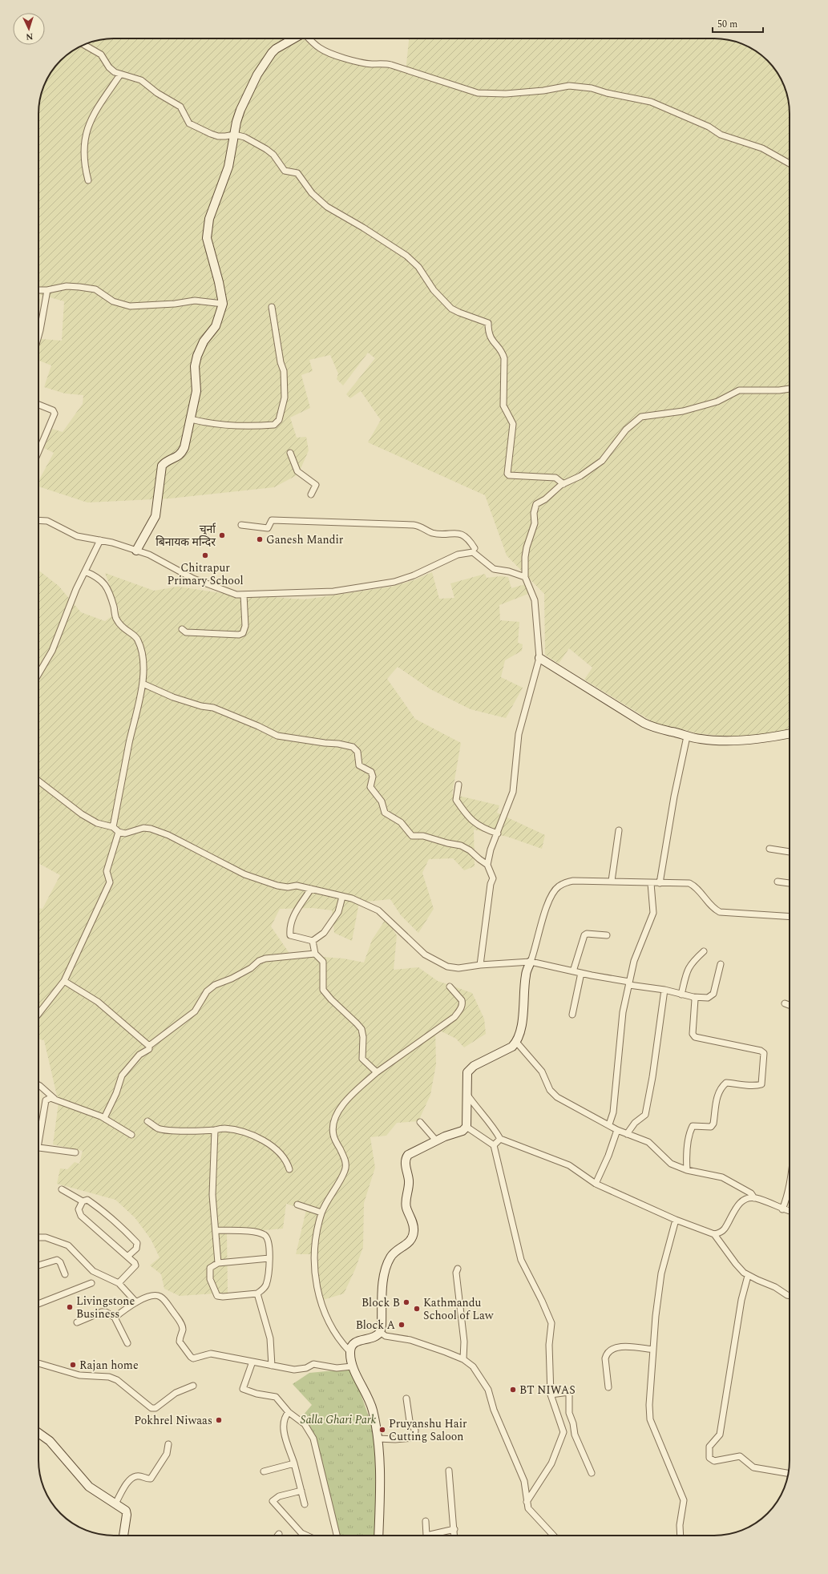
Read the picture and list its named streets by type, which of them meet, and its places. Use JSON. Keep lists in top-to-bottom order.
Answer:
{
  "parks": ["Salla Ghari Park"],
  "places": [
    "चुर्ना बिनायक मन्दिर",
    "Ganesh Mandir",
    "Chitrapur Primary School",
    "Block B",
    "Livingstone Business",
    "Kathmandu School of Law",
    "Block A",
    "Rajan home",
    "BT NIWAS",
    "Pokhrel Niwaas",
    "Pruyanshu Hair Cutting Saloon"
  ],
  "scale_bar": "50 m",
  "north": "bottom"
}
